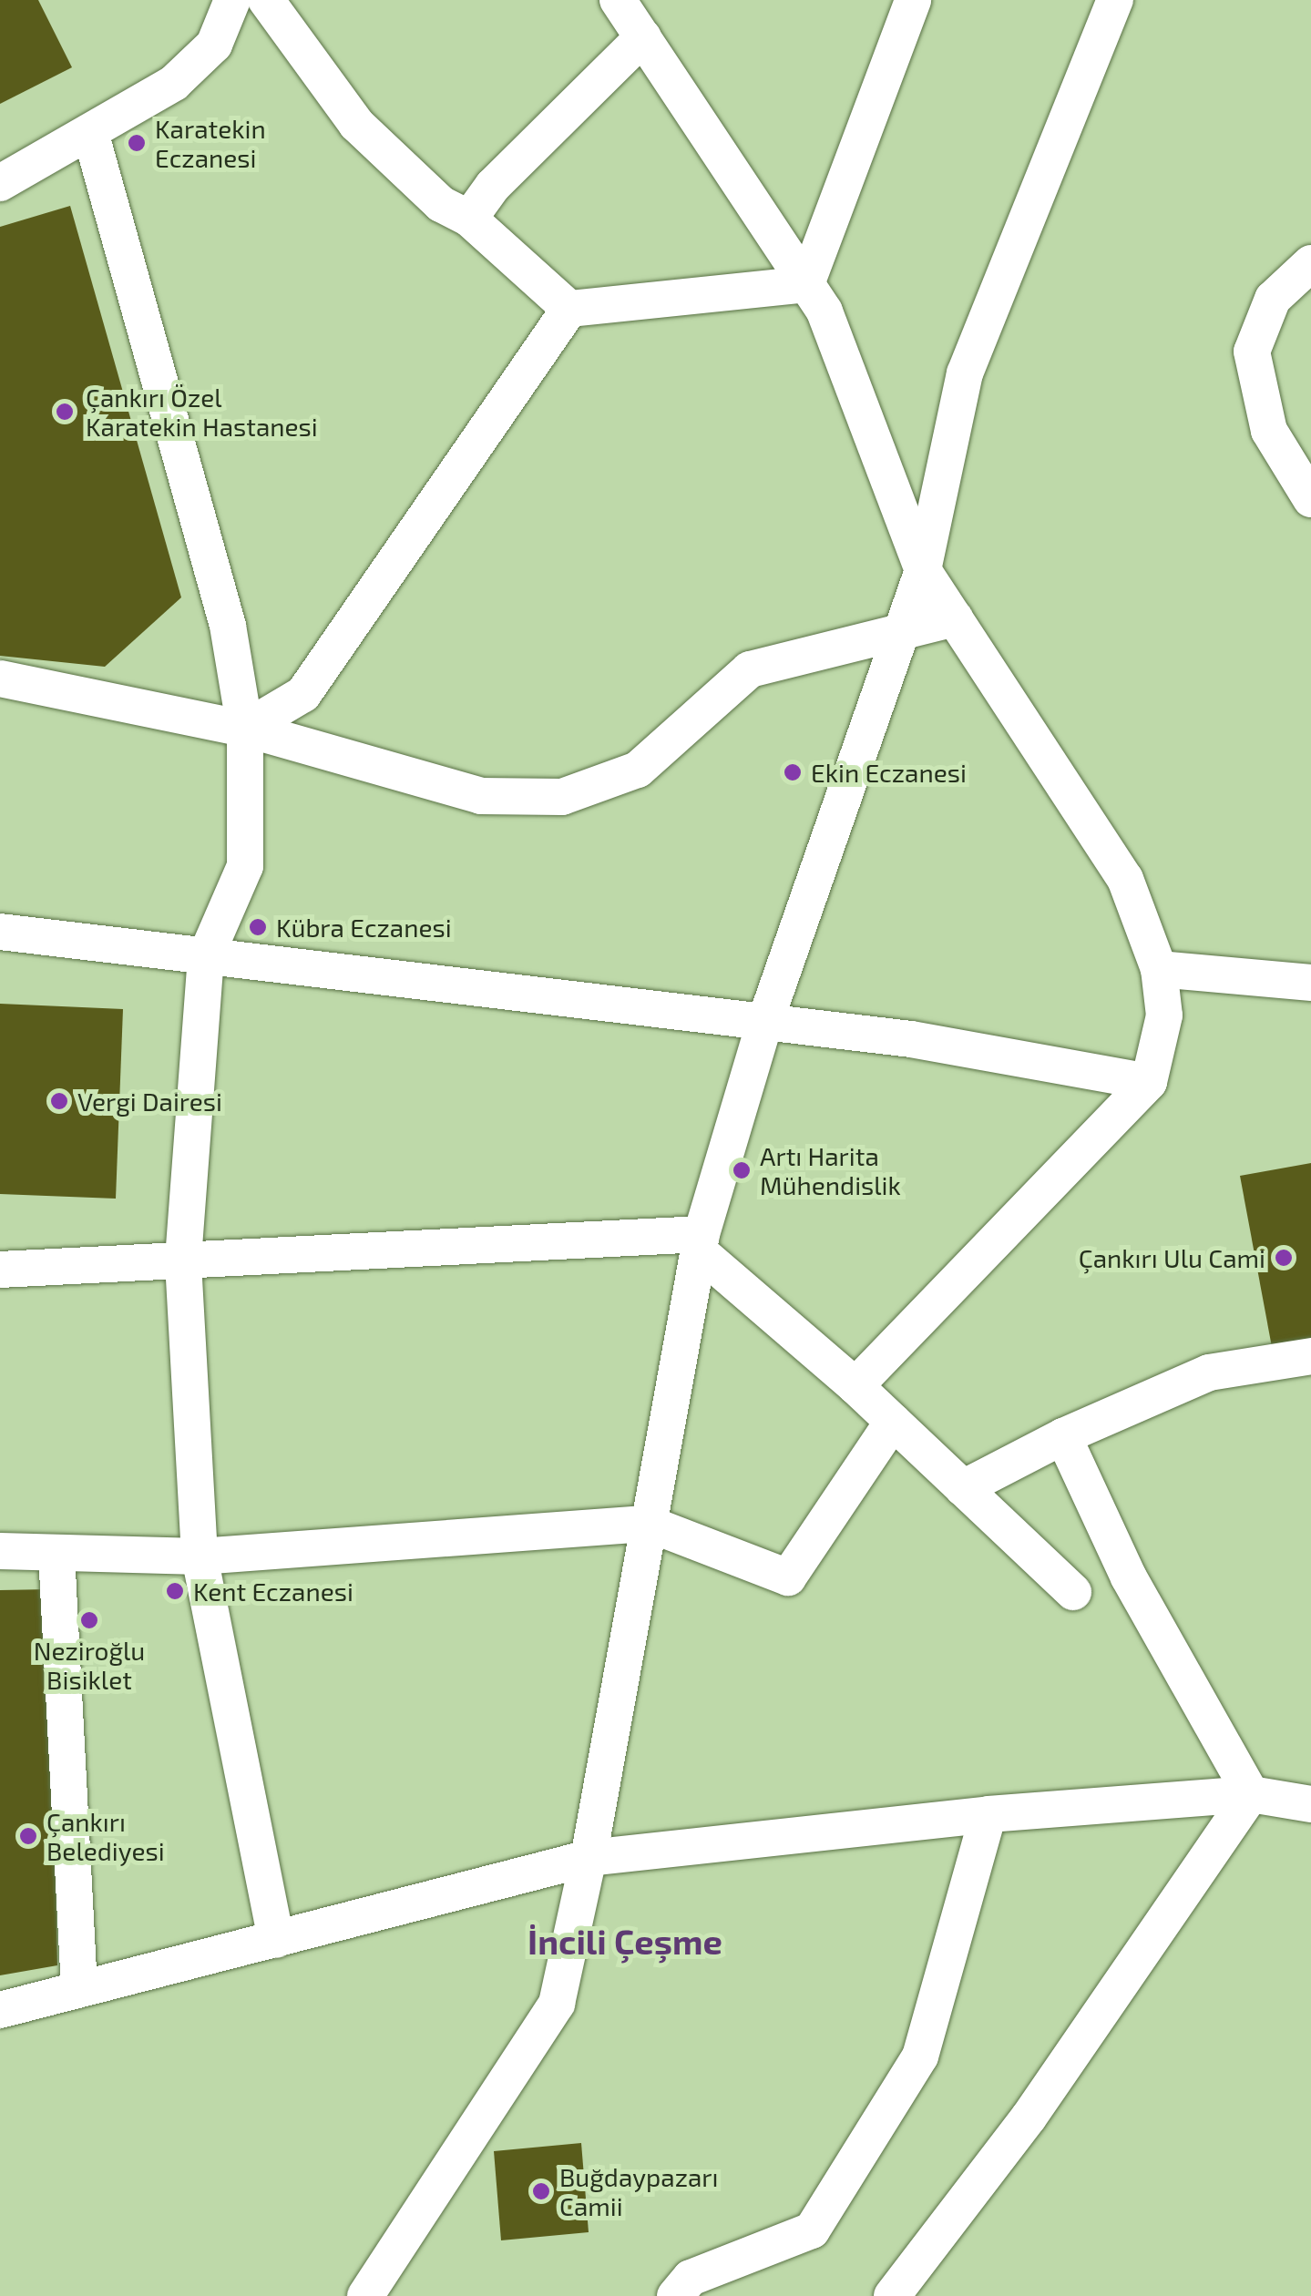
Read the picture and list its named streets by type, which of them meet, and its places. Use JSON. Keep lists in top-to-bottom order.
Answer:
{
  "districts": ["İncili Çeşme"],
  "places": [
    "Karatekin Eczanesi",
    "Çankırı Özel Karatekin Hastanesi",
    "Ekin Eczanesi",
    "Kübra Eczanesi",
    "Vergi Dairesi",
    "Artı Harita Mühendislik",
    "Çankırı Ulu Cami",
    "Kent Eczanesi",
    "Neziroğlu Bisiklet",
    "Çankırı Belediyesi",
    "Buğdaypazarı Camii"
  ]
}
